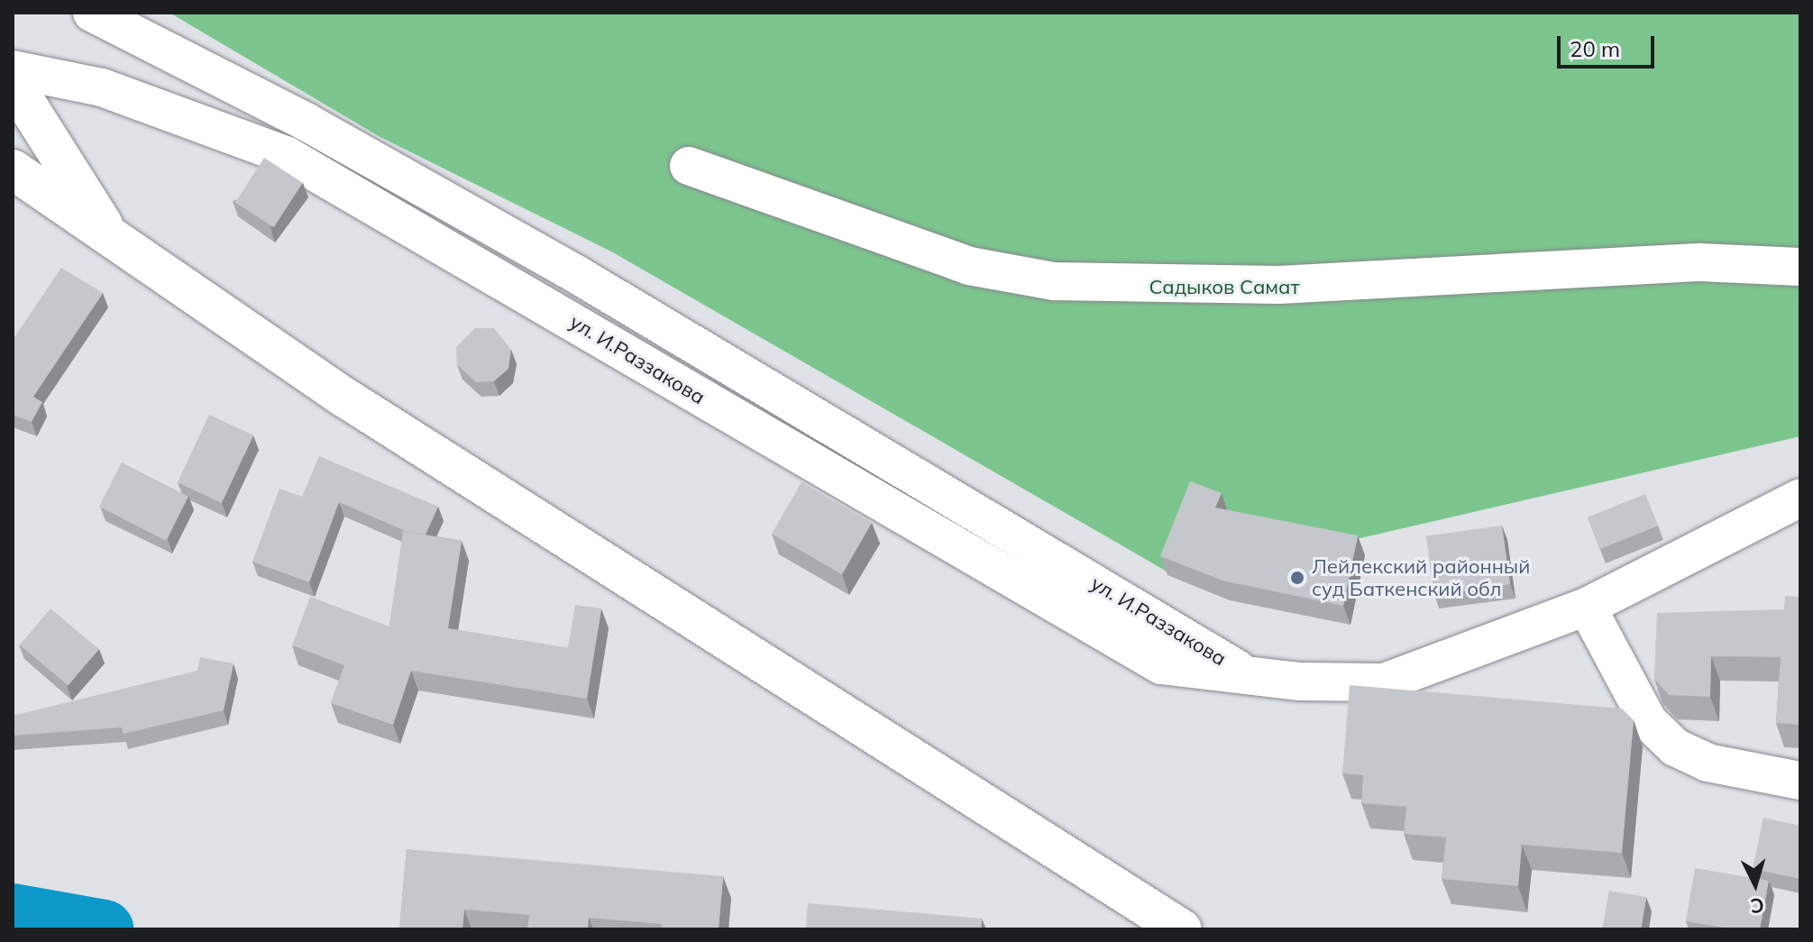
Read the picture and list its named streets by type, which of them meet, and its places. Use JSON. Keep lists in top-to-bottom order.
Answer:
{
  "streets": {
    "street": ["ул. И.Раззакова"]
  },
  "parks": ["Садыков Самат"],
  "places": ["Лейлекский районный суд Баткенский обл"],
  "scale_bar": "20 m",
  "north": "bottom"
}
